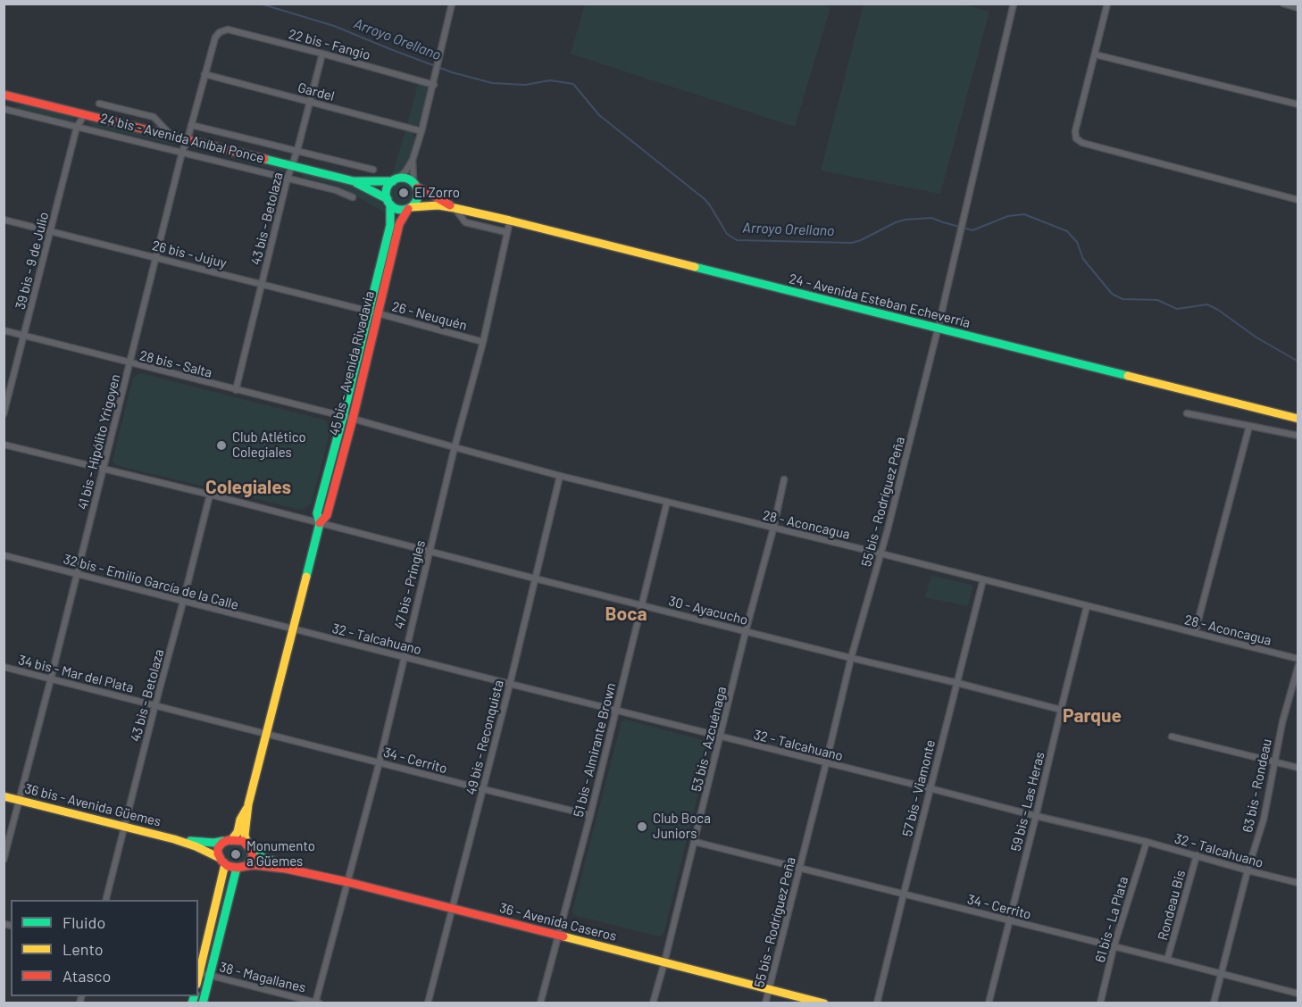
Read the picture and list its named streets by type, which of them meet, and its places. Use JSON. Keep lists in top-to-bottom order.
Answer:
{
  "streets": {
    "main road": [
      "24 bis - Avenida Aníbal Ponce",
      "24 - Avenida Esteban Echeverría",
      "45 bis - Avenida Rivadavia",
      "36 bis - Avenida Güemes",
      "36 - Avenida Caseros"
    ],
    "street": [
      "22 bis - Fangio",
      "Gardel",
      "43 bis - Betolaza",
      "26 bis - Jujuy",
      "39 bis - 9 de Julio",
      "26 - Neuquén",
      "28 bis - Salta",
      "41 bis - Hipólito Yrigoyen",
      "55 bis - Rodríguez Peña",
      "28 - Aconcagua",
      "32 bis - Emilio García de la Calle",
      "47 bis - Pringles",
      "30 - Ayacucho",
      "32 - Talcahuano",
      "34 bis - Mar del Plata",
      "49 bis - Reconquista",
      "53 bis - Azcuénaga",
      "51 bis - Almirante Brown",
      "34 - Cerrito",
      "63 bis - Rondeau",
      "57 bis - Viamonte",
      "59 bis - Las Heras",
      "Rondeau Bis",
      "61 bis - La Plata",
      "38 - Magallanes"
    ]
  },
  "crossings": [
    ["22 bis - Fangio", "43 bis - Betolaza"],
    ["22 bis - Fangio", "41 bis - Hipólito Yrigoyen"],
    ["Gardel", "43 bis - Betolaza"],
    ["Gardel", "41 bis - Hipólito Yrigoyen"],
    ["24 bis - Avenida Aníbal Ponce", "43 bis - Betolaza"],
    ["24 bis - Avenida Aníbal Ponce", "39 bis - 9 de Julio"],
    ["24 bis - Avenida Aníbal Ponce", "24 - Avenida Esteban Echeverría"],
    ["24 bis - Avenida Aníbal Ponce", "45 bis - Avenida Rivadavia"],
    ["24 bis - Avenida Aníbal Ponce", "41 bis - Hipólito Yrigoyen"],
    ["43 bis - Betolaza", "26 bis - Jujuy"],
    ["43 bis - Betolaza", "28 bis - Salta"],
    ["43 bis - Betolaza", "32 bis - Emilio García de la Calle"],
    ["43 bis - Betolaza", "30 - Ayacucho"],
    ["43 bis - Betolaza", "34 bis - Mar del Plata"],
    ["43 bis - Betolaza", "36 bis - Avenida Güemes"],
    ["26 bis - Jujuy", "39 bis - 9 de Julio"],
    ["26 bis - Jujuy", "26 - Neuquén"],
    ["26 bis - Jujuy", "45 bis - Avenida Rivadavia"],
    ["26 bis - Jujuy", "41 bis - Hipólito Yrigoyen"],
    ["39 bis - 9 de Julio", "28 bis - Salta"],
    ["24 - Avenida Esteban Echeverría", "45 bis - Avenida Rivadavia"],
    ["24 - Avenida Esteban Echeverría", "55 bis - Rodríguez Peña"],
    ["24 - Avenida Esteban Echeverría", "47 bis - Pringles"],
    ["26 - Neuquén", "45 bis - Avenida Rivadavia"],
    ["26 - Neuquén", "47 bis - Pringles"],
    ["45 bis - Avenida Rivadavia", "28 bis - Salta"],
    ["45 bis - Avenida Rivadavia", "28 - Aconcagua"],
    ["45 bis - Avenida Rivadavia", "32 bis - Emilio García de la Calle"],
    ["45 bis - Avenida Rivadavia", "30 - Ayacucho"],
    ["45 bis - Avenida Rivadavia", "32 - Talcahuano"],
    ["45 bis - Avenida Rivadavia", "34 bis - Mar del Plata"],
    ["45 bis - Avenida Rivadavia", "34 - Cerrito"],
    ["45 bis - Avenida Rivadavia", "36 bis - Avenida Güemes"],
    ["45 bis - Avenida Rivadavia", "36 - Avenida Caseros"],
    ["28 bis - Salta", "41 bis - Hipólito Yrigoyen"],
    ["28 bis - Salta", "28 - Aconcagua"],
    ["41 bis - Hipólito Yrigoyen", "32 bis - Emilio García de la Calle"],
    ["41 bis - Hipólito Yrigoyen", "30 - Ayacucho"],
    ["41 bis - Hipólito Yrigoyen", "34 bis - Mar del Plata"],
    ["41 bis - Hipólito Yrigoyen", "36 bis - Avenida Güemes"],
    ["55 bis - Rodríguez Peña", "28 - Aconcagua"],
    ["55 bis - Rodríguez Peña", "30 - Ayacucho"],
    ["55 bis - Rodríguez Peña", "32 - Talcahuano"],
    ["55 bis - Rodríguez Peña", "34 - Cerrito"],
    ["55 bis - Rodríguez Peña", "36 - Avenida Caseros"],
    ["28 - Aconcagua", "47 bis - Pringles"],
    ["28 - Aconcagua", "49 bis - Reconquista"],
    ["28 - Aconcagua", "53 bis - Azcuénaga"],
    ["28 - Aconcagua", "51 bis - Almirante Brown"],
    ["28 - Aconcagua", "57 bis - Viamonte"],
    ["28 - Aconcagua", "59 bis - Las Heras"],
    ["32 bis - Emilio García de la Calle", "32 - Talcahuano"],
    ["47 bis - Pringles", "30 - Ayacucho"],
    ["47 bis - Pringles", "32 - Talcahuano"],
    ["47 bis - Pringles", "34 - Cerrito"],
    ["47 bis - Pringles", "36 - Avenida Caseros"],
    ["47 bis - Pringles", "38 - Magallanes"],
    ["30 - Ayacucho", "49 bis - Reconquista"],
    ["30 - Ayacucho", "53 bis - Azcuénaga"],
    ["30 - Ayacucho", "51 bis - Almirante Brown"],
    ["30 - Ayacucho", "57 bis - Viamonte"],
    ["30 - Ayacucho", "59 bis - Las Heras"],
    ["32 - Talcahuano", "49 bis - Reconquista"],
    ["32 - Talcahuano", "53 bis - Azcuénaga"],
    ["32 - Talcahuano", "51 bis - Almirante Brown"],
    ["32 - Talcahuano", "63 bis - Rondeau"],
    ["32 - Talcahuano", "57 bis - Viamonte"],
    ["32 - Talcahuano", "59 bis - Las Heras"],
    ["32 - Talcahuano", "Rondeau Bis"],
    ["32 - Talcahuano", "61 bis - La Plata"],
    ["34 bis - Mar del Plata", "34 - Cerrito"],
    ["49 bis - Reconquista", "34 - Cerrito"],
    ["49 bis - Reconquista", "36 - Avenida Caseros"],
    ["53 bis - Azcuénaga", "34 - Cerrito"],
    ["53 bis - Azcuénaga", "36 - Avenida Caseros"],
    ["51 bis - Almirante Brown", "34 - Cerrito"],
    ["51 bis - Almirante Brown", "36 - Avenida Caseros"],
    ["34 - Cerrito", "63 bis - Rondeau"],
    ["34 - Cerrito", "57 bis - Viamonte"],
    ["34 - Cerrito", "59 bis - Las Heras"],
    ["34 - Cerrito", "Rondeau Bis"],
    ["34 - Cerrito", "61 bis - La Plata"],
    ["36 bis - Avenida Güemes", "36 - Avenida Caseros"]
  ],
  "districts": ["Colegiales", "Boca", "Parque"],
  "water": ["Arroyo Orellano"],
  "places": [
    "El Zorro",
    "Club Atlético Colegiales",
    "Club Boca Juniors",
    "Monumento a Güemes"
  ],
  "legend": ["Fluido", "Lento", "Atasco"]
}
